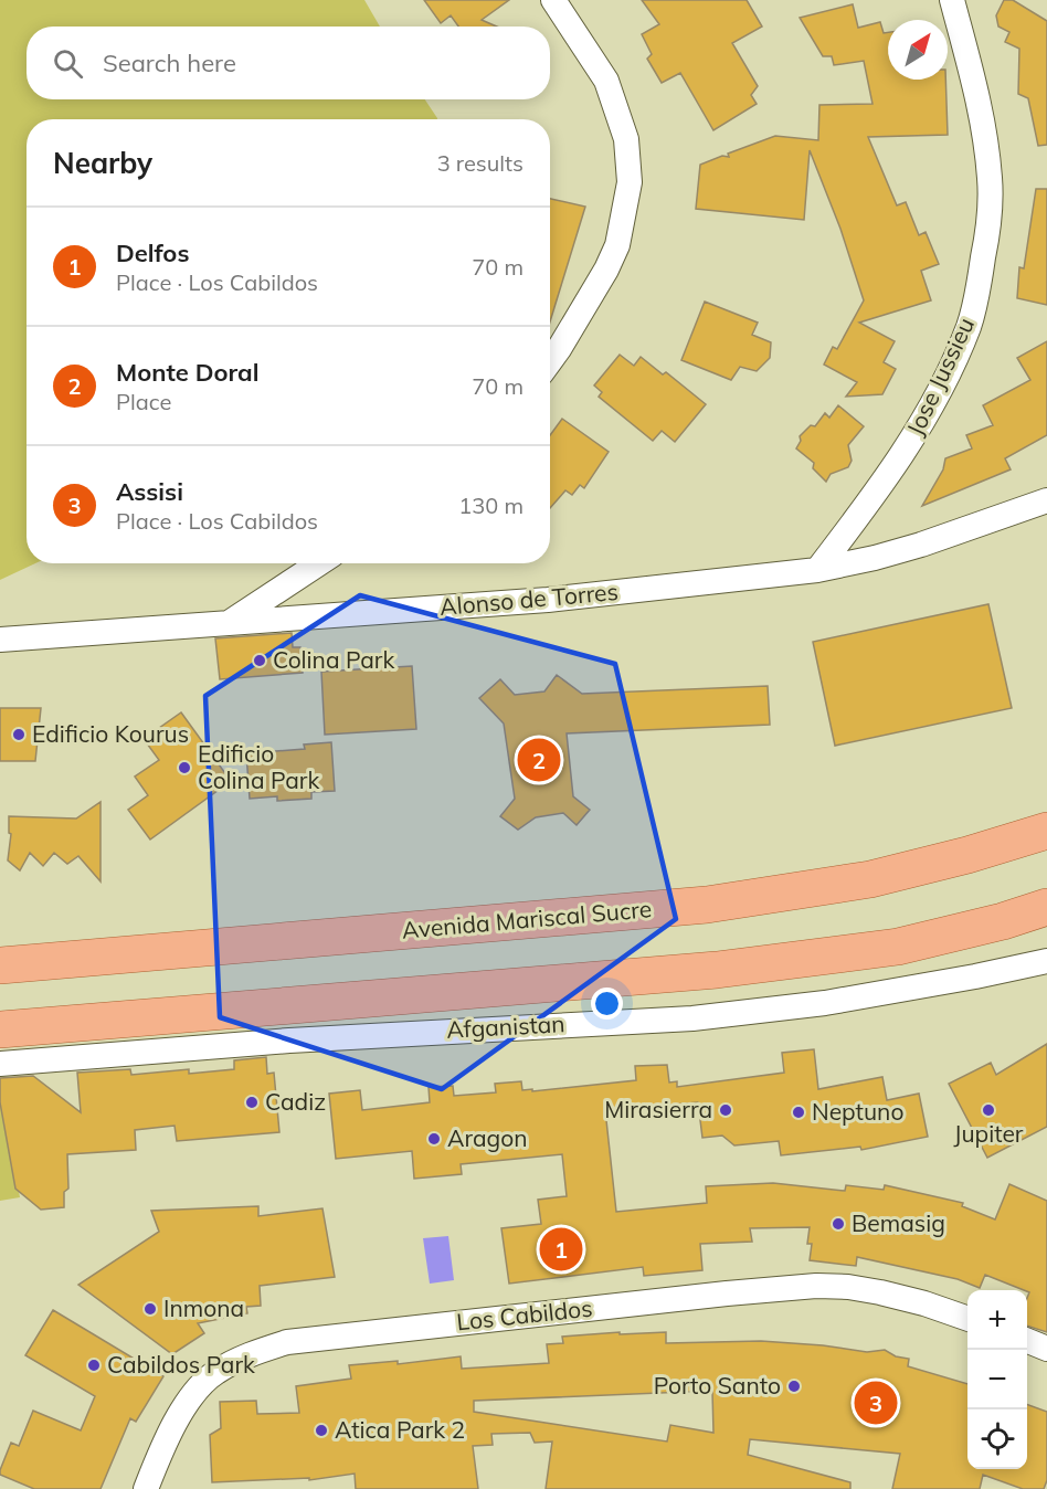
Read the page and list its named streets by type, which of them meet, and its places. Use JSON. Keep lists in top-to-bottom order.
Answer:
{
  "streets": {
    "main road": ["Avenida Mariscal Sucre"],
    "street": [
      "Jose Jussieu",
      "Alonso de Torres",
      "Afganistan",
      "Los Cabildos"
    ]
  },
  "crossings": [
    ["Jose Jussieu", "Alonso de Torres"]
  ],
  "places": [
    "Colina Park",
    "Edificio Kourus",
    "Edificio Colina Park",
    "Cadiz",
    "Mirasierra",
    "Jupiter",
    "Neptuno",
    "Aragon",
    "Bemasig",
    "Inmona",
    "Cabildos Park",
    "Porto Santo",
    "Atica Park 2"
  ],
  "north": "top right",
  "page": {
    "search": "Search here",
    "heading": ["Nearby", "3 results"],
    "list": [
      {
        "mark": "1",
        "name": "Delfos",
        "note": "Place · Los Cabildos",
        "value": "70 m"
      },
      {
        "mark": "2",
        "name": "Monte Doral",
        "note": "Place",
        "value": "70 m"
      },
      {
        "mark": "3",
        "name": "Assisi",
        "note": "Place · Los Cabildos",
        "value": "130 m"
      }
    ],
    "pins": ["2", "1", "3"],
    "map_buttons": ["+", "−"]
  }
}
